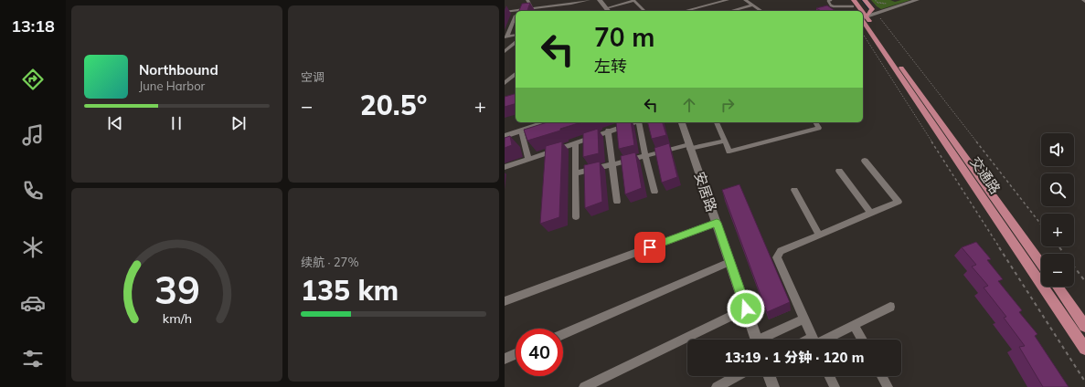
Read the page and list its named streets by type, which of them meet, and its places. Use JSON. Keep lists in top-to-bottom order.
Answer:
{
  "streets": {
    "main road": ["交通路"],
    "street": ["安居路"]
  },
  "page": {
    "tabs": "13:18",
    "tile": [
      "空调",
      ["续航 · 27%", "135 km"]
    ],
    "turn": ["70 m", "左转"],
    "song": ["Northbound", "June Harbor"],
    "heat": ["−", "20.5°", "+"],
    "map_buttons": ["+", "−"],
    "limit": "40",
    "trip": "13:19 · 1 分钟 · 120 m",
    "gauge": ["39", "km/h"]
  }
}
